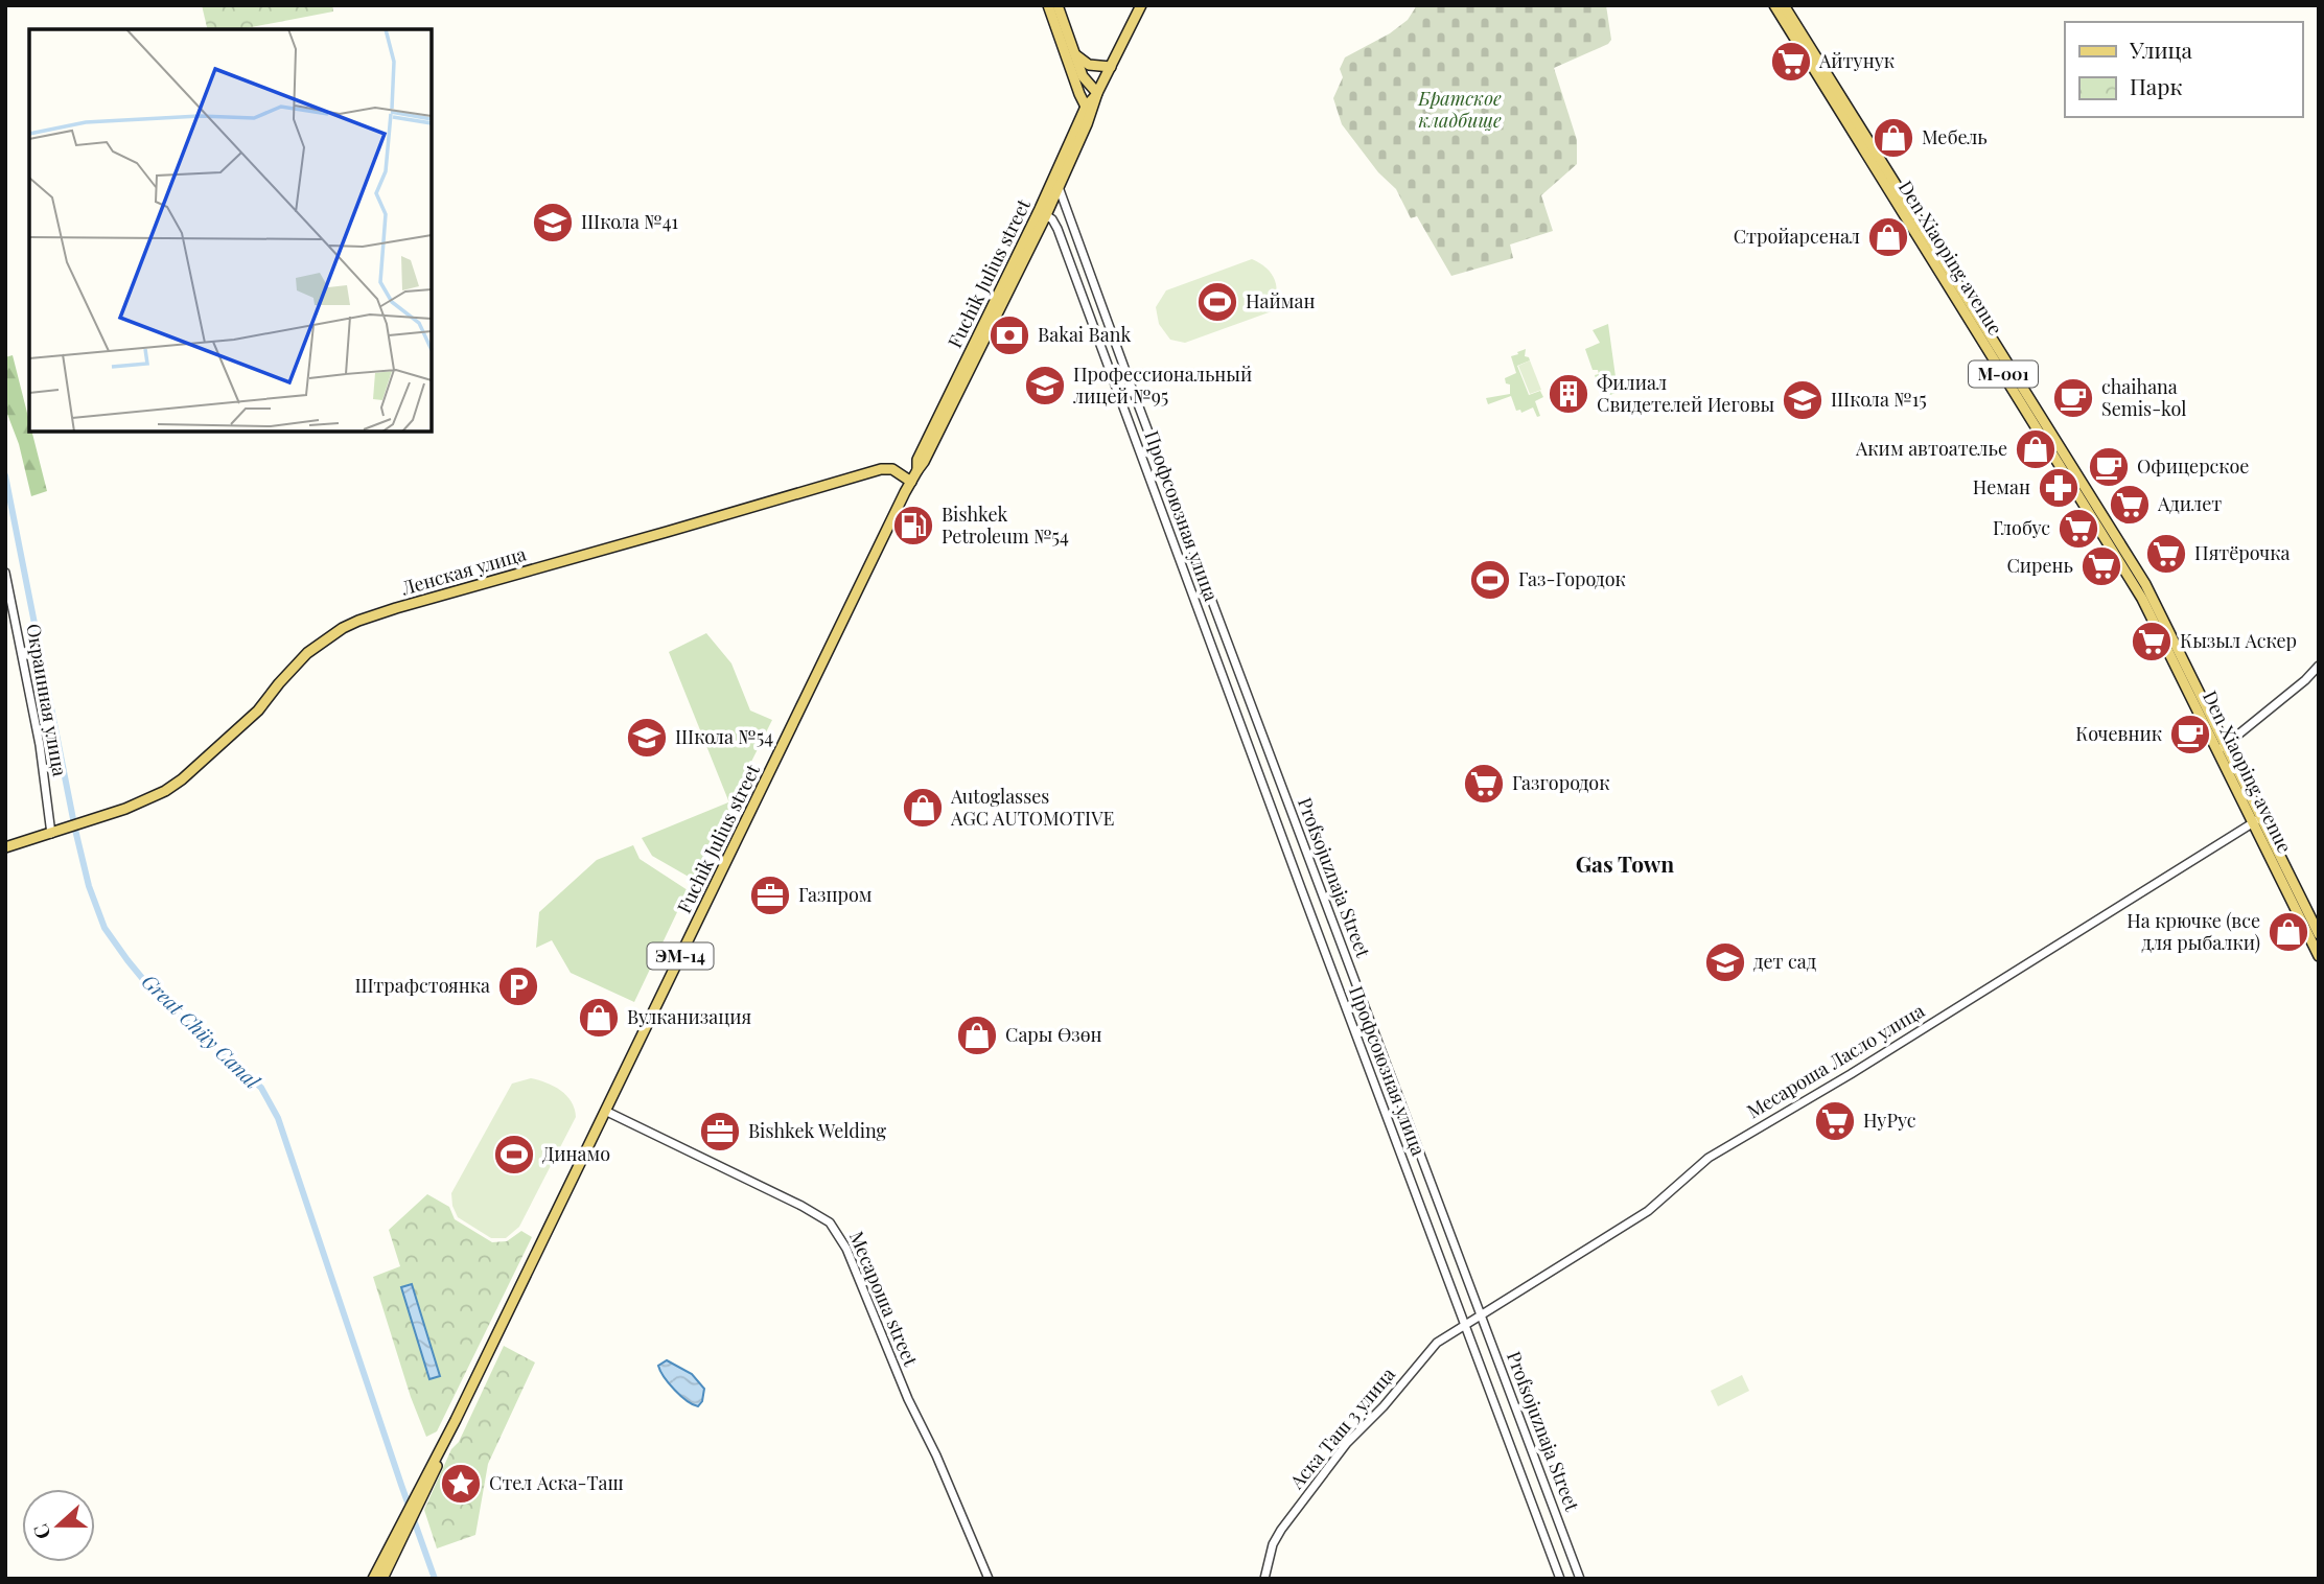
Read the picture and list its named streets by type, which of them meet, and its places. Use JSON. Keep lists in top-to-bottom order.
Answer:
{
  "streets": {
    "main road": [
      "Den Xiaoping avenue",
      "Fuchik Julius street",
      "M-001",
      "Ленская улица",
      "ЭМ-14"
    ],
    "street": [
      "Профсоюзная улица",
      "Окраинная улица",
      "Profsojuznaja Street",
      "Месароша Ласло улица",
      "Месароша street",
      "Аска Таш 3 улица"
    ]
  },
  "crossings": [
    ["Den Xiaoping avenue", "Месароша Ласло улица"],
    ["Fuchik Julius street", "Профсоюзная улица"],
    ["Fuchik Julius street", "Ленская улица"],
    ["Fuchik Julius street", "Profsojuznaja Street"],
    ["Fuchik Julius street", "ЭМ-14"],
    ["Fuchik Julius street", "Месароша street"],
    ["Профсоюзная улица", "Месароша Ласло улица"],
    ["Ленская улица", "Окраинная улица"],
    ["Profsojuznaja Street", "Месароша Ласло улица"],
    ["Месароша Ласло улица", "Аска Таш 3 улица"]
  ],
  "districts": ["Gas Town"],
  "water": ["Great Chüy Canal"],
  "parks": ["Братское кладбище"],
  "places": {
    "supermarket": [
      "Айтунук",
      "Адилет",
      "Глобус",
      "Пятёрочка",
      "Сирень",
      "Кызыл Аскер",
      "Газгородок",
      "НуРус"
    ],
    "shop": [
      "Мебель",
      "Стройарсенал",
      "Аким автоателье",
      "Autoglasses AGC AUTOMOTIVE",
      "На крючке (все для рыбалки)",
      "Вулканизация",
      "Сары Өзөн"
    ],
    "school or university": [
      "Школа №41",
      "Профессиональный лицей №95",
      "Школа №15",
      "Школа №54",
      "дет сад"
    ],
    "sports": ["Найман", "Газ-Городок", "Динамо"],
    "bank": ["Bakai Bank"],
    "building": ["Филиал Свидетелей Иеговы"],
    "cafe": ["chaihana Semis-kol", "Офицерское", "Кочевник"],
    "pharmacy": ["Неман"],
    "fuel station": ["Bishkek Petroleum №54"],
    "office": ["Газпром", "Bishkek Welding"],
    "parking": ["Штрафстоянка"],
    "place": ["Стел Аска-Таш"]
  },
  "legend": ["Улица", "Парк"],
  "north": "left"
}
